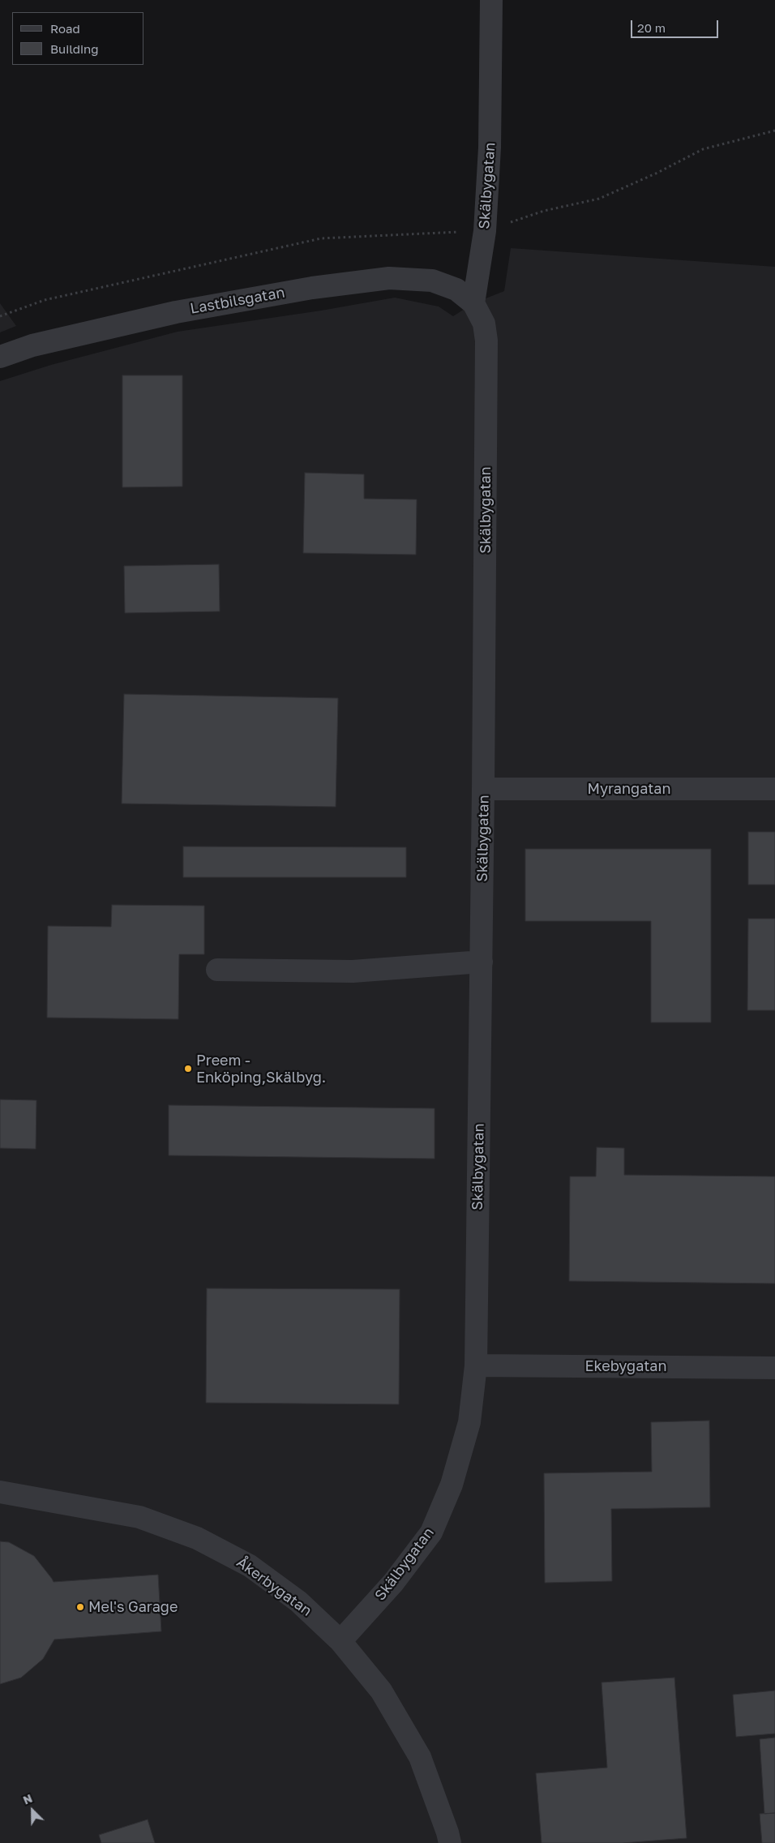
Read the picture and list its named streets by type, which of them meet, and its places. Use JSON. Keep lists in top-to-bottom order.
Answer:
{
  "streets": {
    "street": [
      "Skälbygatan",
      "Lastbilsgatan",
      "Myrangatan",
      "Ekebygatan",
      "Åkerbygatan"
    ]
  },
  "crossings": [
    ["Skälbygatan", "Lastbilsgatan"],
    ["Skälbygatan", "Myrangatan"],
    ["Skälbygatan", "Ekebygatan"],
    ["Skälbygatan", "Åkerbygatan"]
  ],
  "places": ["Preem - Enköping,Skälbyg.", "Mel's Garage"],
  "legend": ["Road", "Building"],
  "scale_bar": "20 m",
  "north": "top left"
}
